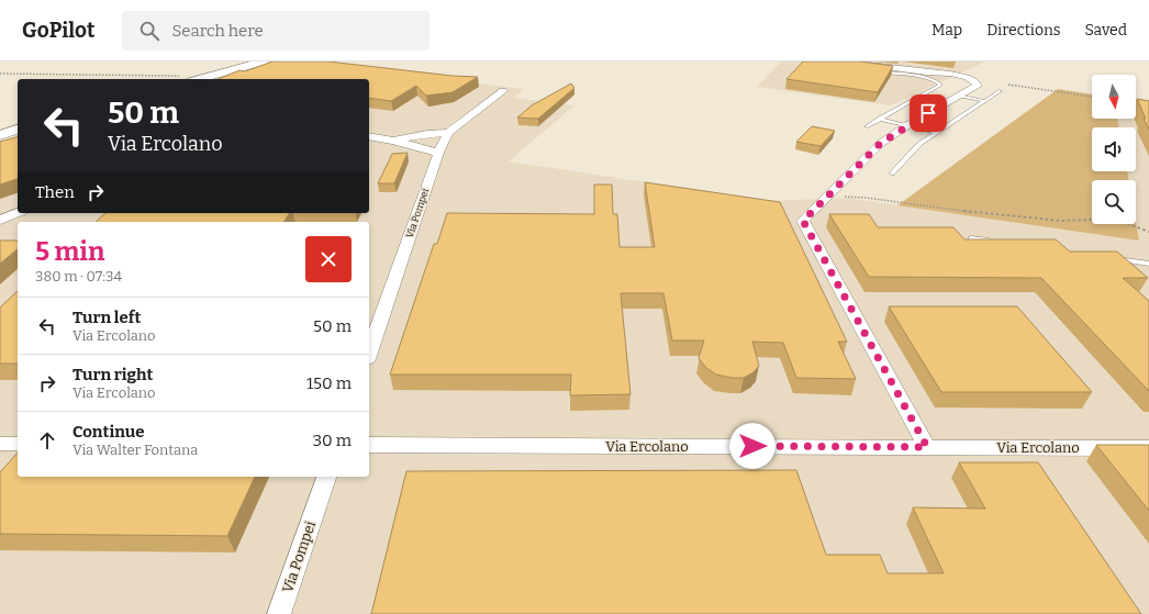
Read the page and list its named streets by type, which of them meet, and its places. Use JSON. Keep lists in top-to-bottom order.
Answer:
{
  "streets": {
    "street": ["Via Pompei", "Via Ercolano"]
  },
  "north": "bottom",
  "page": {
    "header": "GoPilot",
    "search": "Search here",
    "nav": ["Map", "Directions", "Saved"],
    "turn": ["50 m", "Via Ercolano"],
    "then": "Then",
    "heading": ["5 min", "380 m · 07:34"],
    "list": [
      {
        "name": "Turn left",
        "note": "Via Ercolano",
        "value": "50 m"
      },
      {
        "name": "Turn right",
        "note": "Via Ercolano",
        "value": "150 m"
      },
      {
        "name": "Continue",
        "note": "Via Walter Fontana",
        "value": "30 m"
      }
    ]
  }
}
